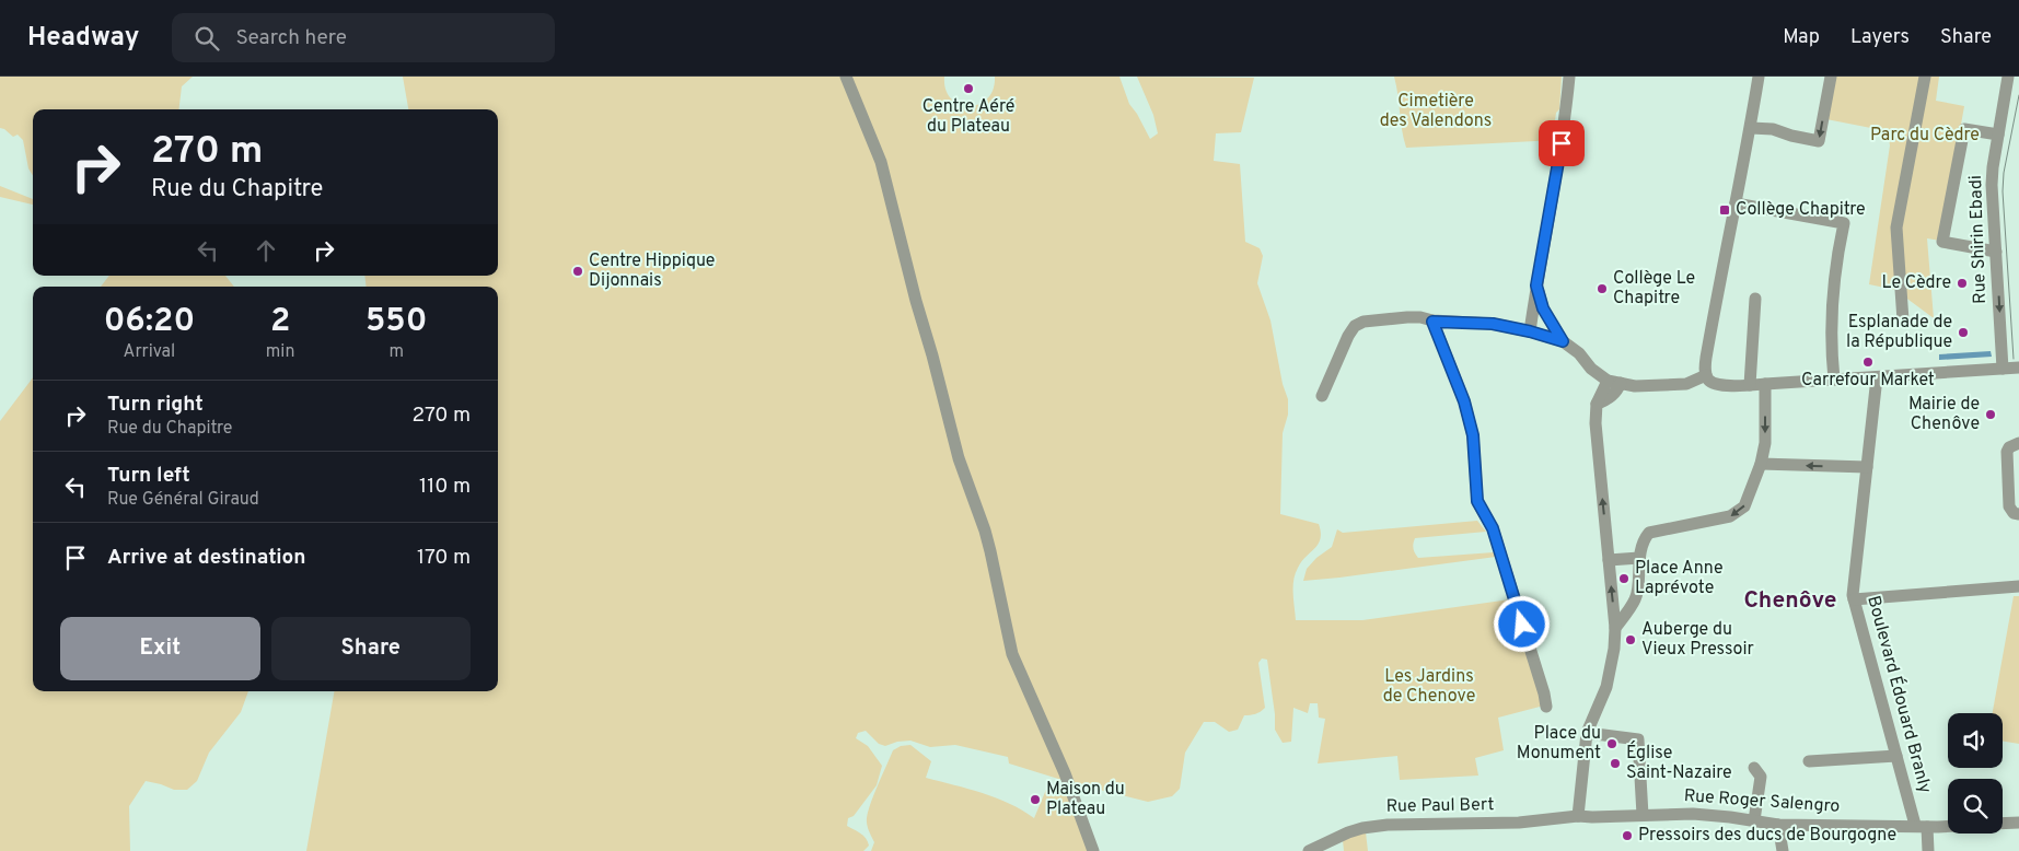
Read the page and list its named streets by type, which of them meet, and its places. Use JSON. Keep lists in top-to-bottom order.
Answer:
{
  "streets": {
    "street": [
      "Rue Shirin Ebadi",
      "Boulevard Édouard Branly",
      "Rue Roger Salengro",
      "Rue Paul Bert"
    ]
  },
  "crossings": [
    ["Boulevard Édouard Branly", "Rue Roger Salengro"],
    ["Rue Roger Salengro", "Rue Paul Bert"]
  ],
  "districts": ["Chenôve"],
  "parks": ["Cimetière des Valendons", "Parc du Cèdre", "Les Jardins de Chenove"],
  "places": {
    "other": [
      "Centre Aéré du Plateau",
      "Centre Hippique Dijonnais",
      "Le Cèdre",
      "Collège Le Chapitre",
      "Esplanade de la République",
      "Carrefour Market",
      "Mairie de Chenôve",
      "Place Anne Laprévote",
      "Auberge du Vieux Pressoir",
      "Place du Monument",
      "Église Saint-Nazaire",
      "Maison du Plateau",
      "Pressoirs des ducs de Bourgogne"
    ],
    "transit": ["Collège Chapitre"]
  },
  "page": {
    "header": "Headway",
    "search": "Search here",
    "nav": ["Map", "Layers", "Share"],
    "turn": ["270 m", "Rue du Chapitre"],
    "eta": [
      "06:20",
      "Arrival",
      "2",
      "min",
      "550",
      "m"
    ],
    "list": [
      {
        "name": "Turn right",
        "note": "Rue du Chapitre",
        "value": "270 m"
      },
      {
        "name": "Turn left",
        "note": "Rue Général Giraud",
        "value": "110 m"
      },
      {
        "name": "Arrive at destination",
        "value": "170 m"
      }
    ],
    "buttons": ["Exit", "Share"]
  }
}
